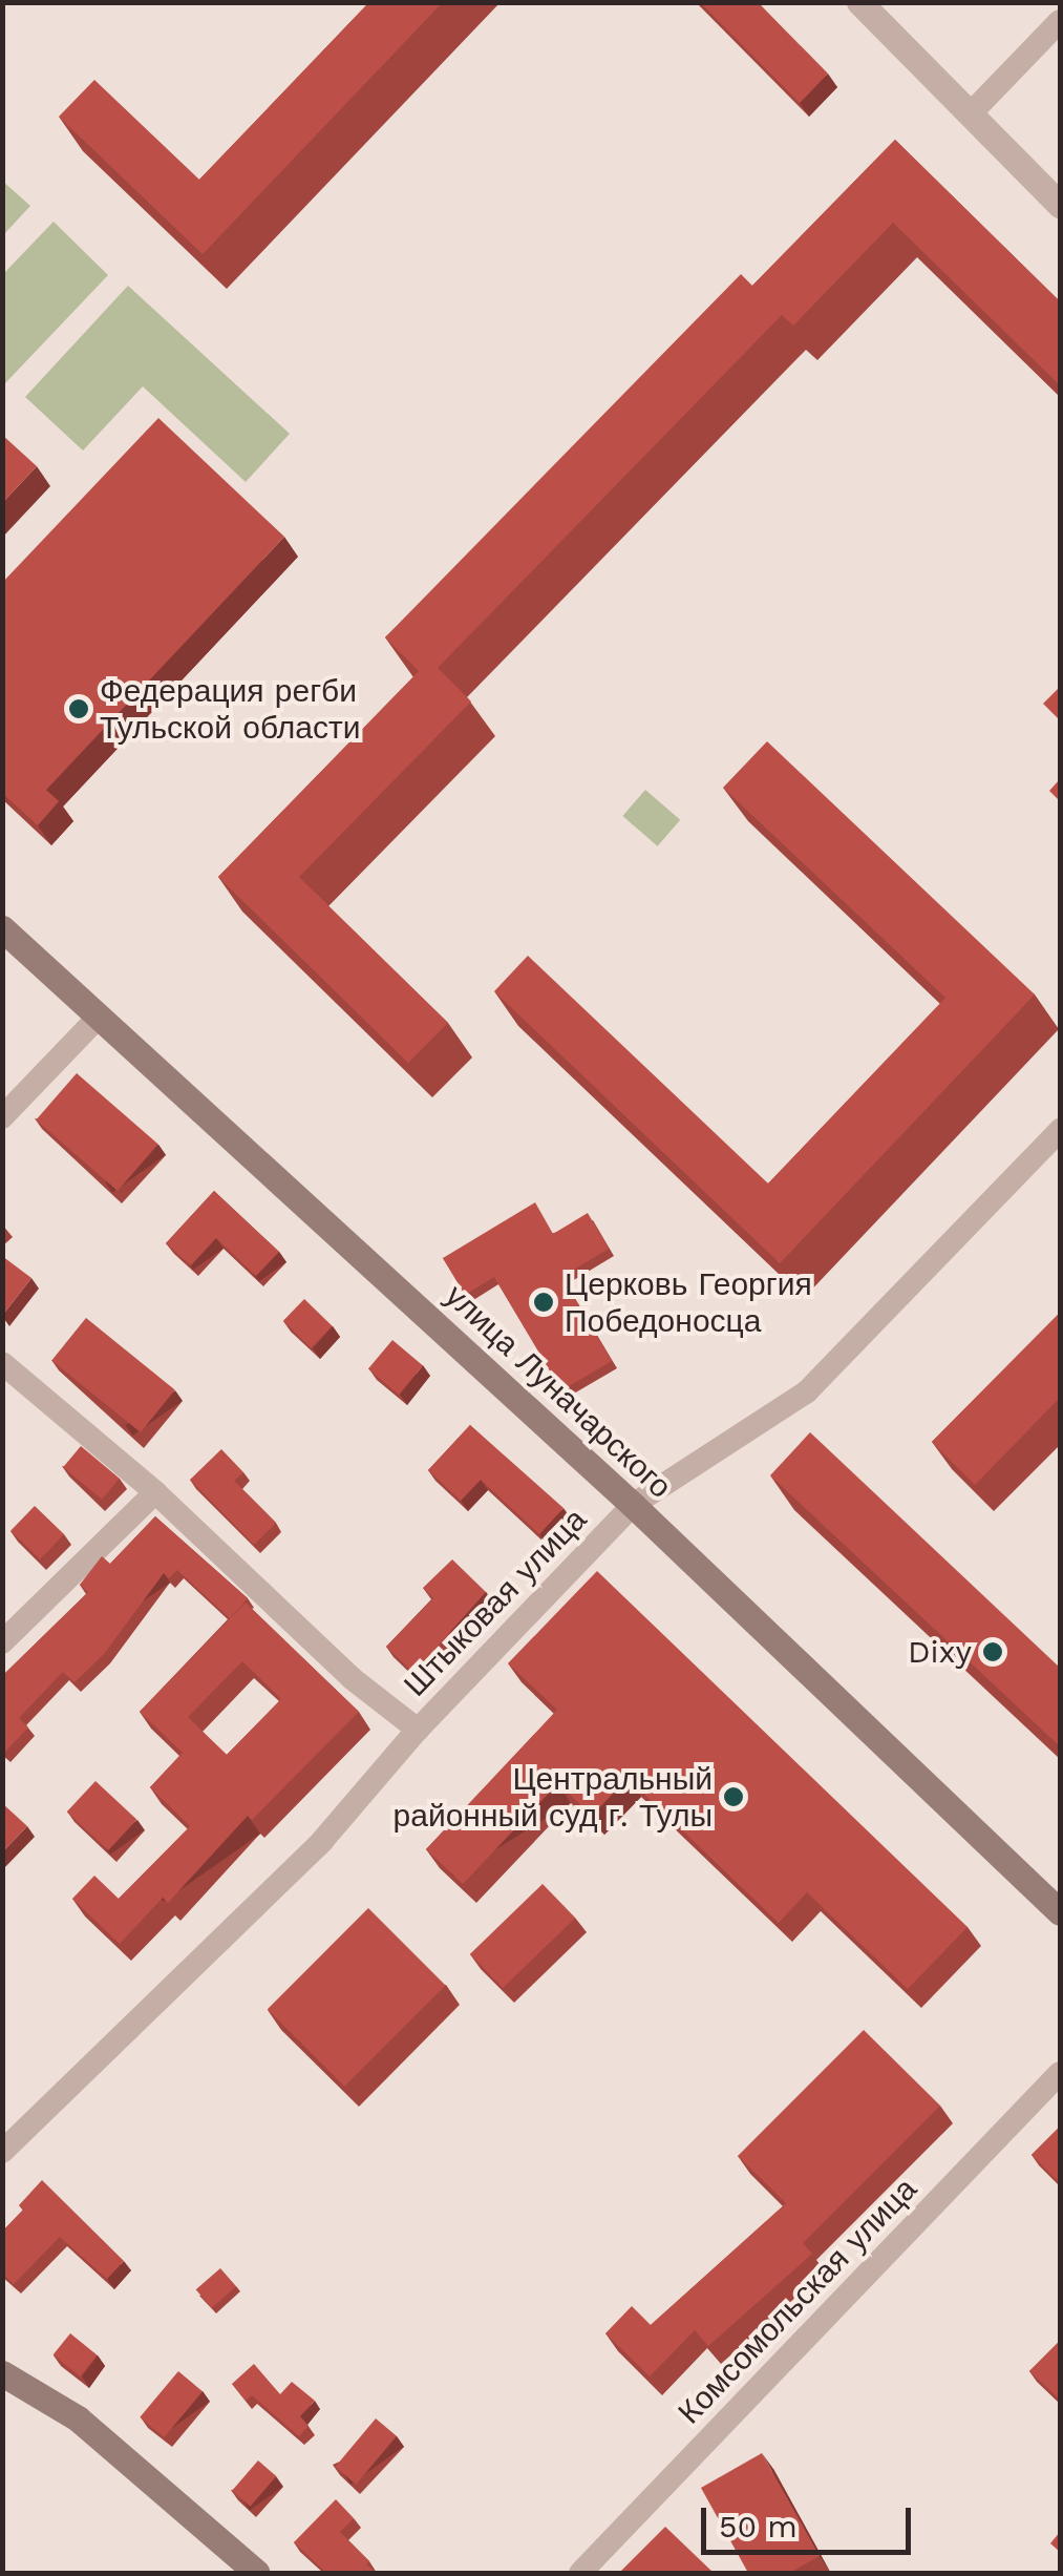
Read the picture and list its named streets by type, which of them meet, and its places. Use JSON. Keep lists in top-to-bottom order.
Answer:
{
  "streets": {
    "main road": ["улица Луначарского"],
    "street": ["Штыковая улица", "Комсомольская улица"]
  },
  "crossings": [
    ["улица Луначарского", "Штыковая улица"]
  ],
  "places": [
    "Федерация регби Тульской области",
    "Церковь Георгия Победоносца",
    "Dixy",
    "Центральный районный суд г. Тулы"
  ],
  "scale_bar": "50 m"
}
